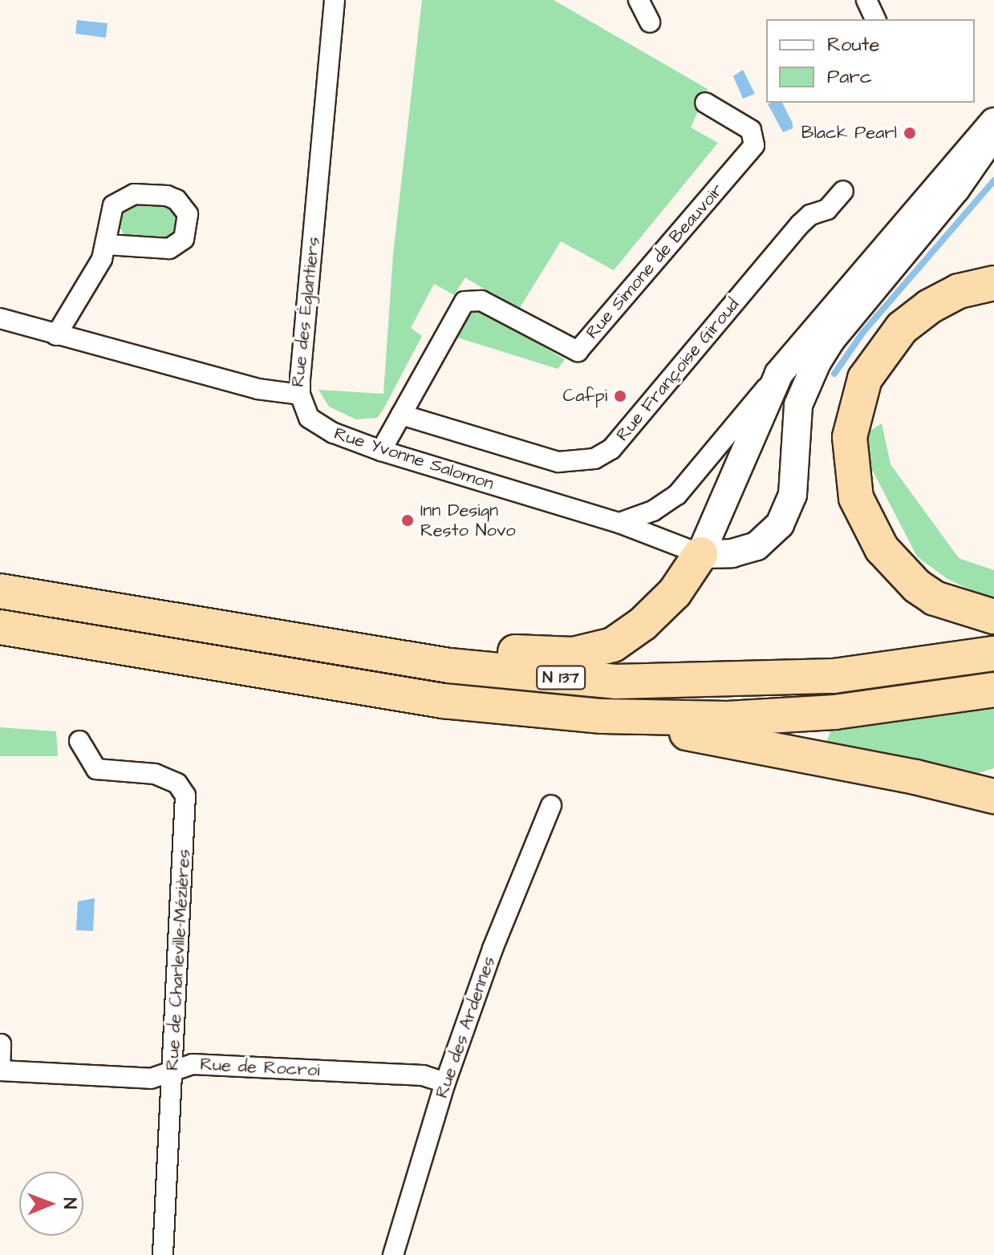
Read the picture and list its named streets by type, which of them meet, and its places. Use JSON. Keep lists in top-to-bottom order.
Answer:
{
  "streets": {
    "highway": ["N 137"],
    "street": [
      "Rue Simone de Beauvoir",
      "Rue des Églantiers",
      "Rue Françoise Giroud",
      "Rue Yvonne Salomon",
      "Rue de Charleville-Mézières",
      "Rue des Ardennes",
      "Rue de Rocroi"
    ]
  },
  "crossings": [
    ["Rue Simone de Beauvoir", "Rue Françoise Giroud"],
    ["Rue Simone de Beauvoir", "Rue Yvonne Salomon"],
    ["Rue des Églantiers", "Rue Yvonne Salomon"],
    ["Rue de Charleville-Mézières", "Rue de Rocroi"],
    ["Rue des Ardennes", "Rue de Rocroi"]
  ],
  "places": ["Black Pearl", "Cafpi", "Inn Design Resto Novo"],
  "legend": ["Route", "Parc"],
  "north": "right"
}
